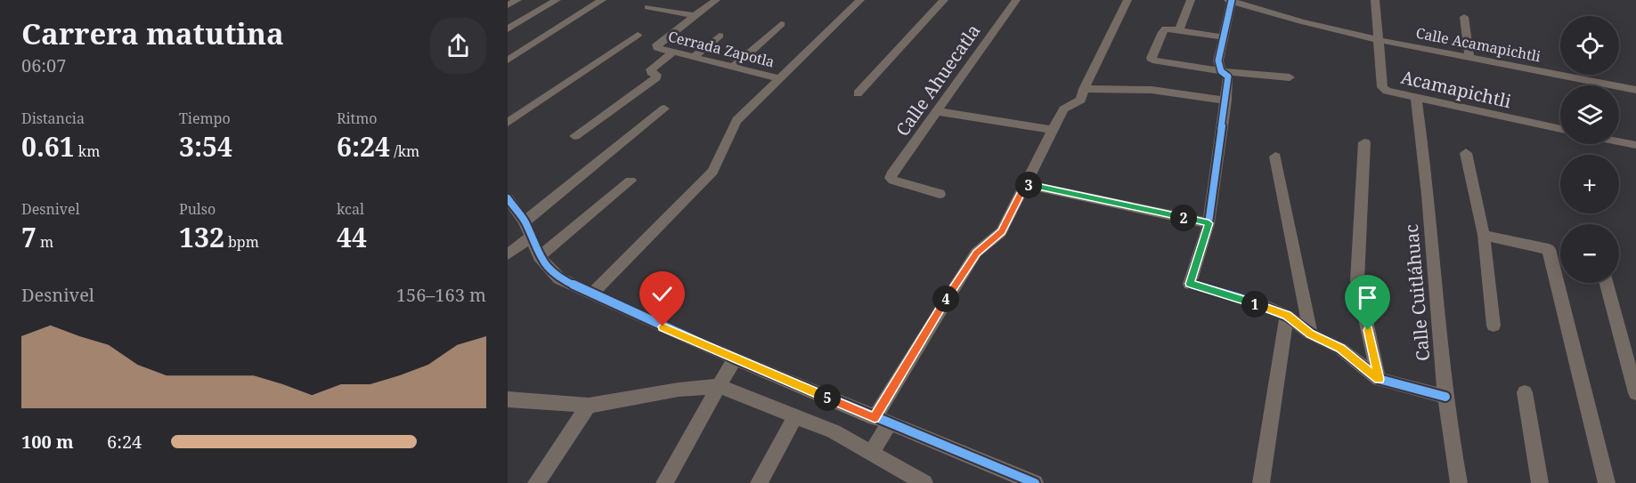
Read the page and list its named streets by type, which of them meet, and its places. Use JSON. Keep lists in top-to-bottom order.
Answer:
{
  "streets": {
    "street": [
      "Calle Acamapichtli",
      "Cerrada Zapotla",
      "Calle Ahuecatla",
      "Acamapichtli",
      "Calle Cuitláhuac"
    ]
  },
  "crossings": [
    ["Calle Acamapichtli", "Acamapichtli"],
    ["Acamapichtli", "Calle Cuitláhuac"]
  ],
  "page": {
    "heading": ["Carrera matutina", "06:07"],
    "map_buttons": ["+", "−"],
    "stats": [
      ["Distancia", "0.61 km"],
      ["Tiempo", "3:54"],
      ["Ritmo", "6:24 /km"],
      ["Desnivel", "7 m"],
      ["Pulso", "132 bpm"],
      ["kcal", "44"]
    ],
    "pins": [
      "3",
      "2",
      "4",
      "1",
      "5"
    ],
    "chart": ["Desnivel", "156–163 m"],
    "list": [
      {
        "name": "100 m",
        "note": "6:24"
      }
    ]
  }
}
